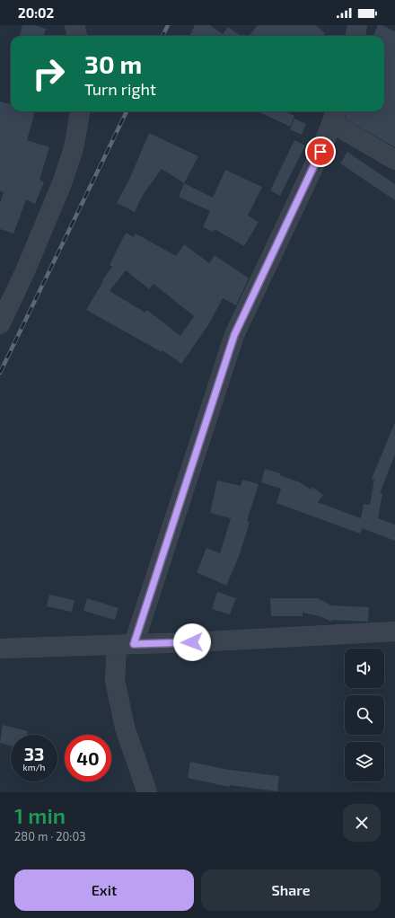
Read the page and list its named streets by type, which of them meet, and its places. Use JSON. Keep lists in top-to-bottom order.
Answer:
{
  "page": {
    "status": "20:02",
    "turn": ["30 m", "Turn right"],
    "speed": "33 km/h",
    "limit": "40",
    "heading": ["1 min", "280 m · 20:03"],
    "buttons": ["Exit", "Share"]
  }
}
